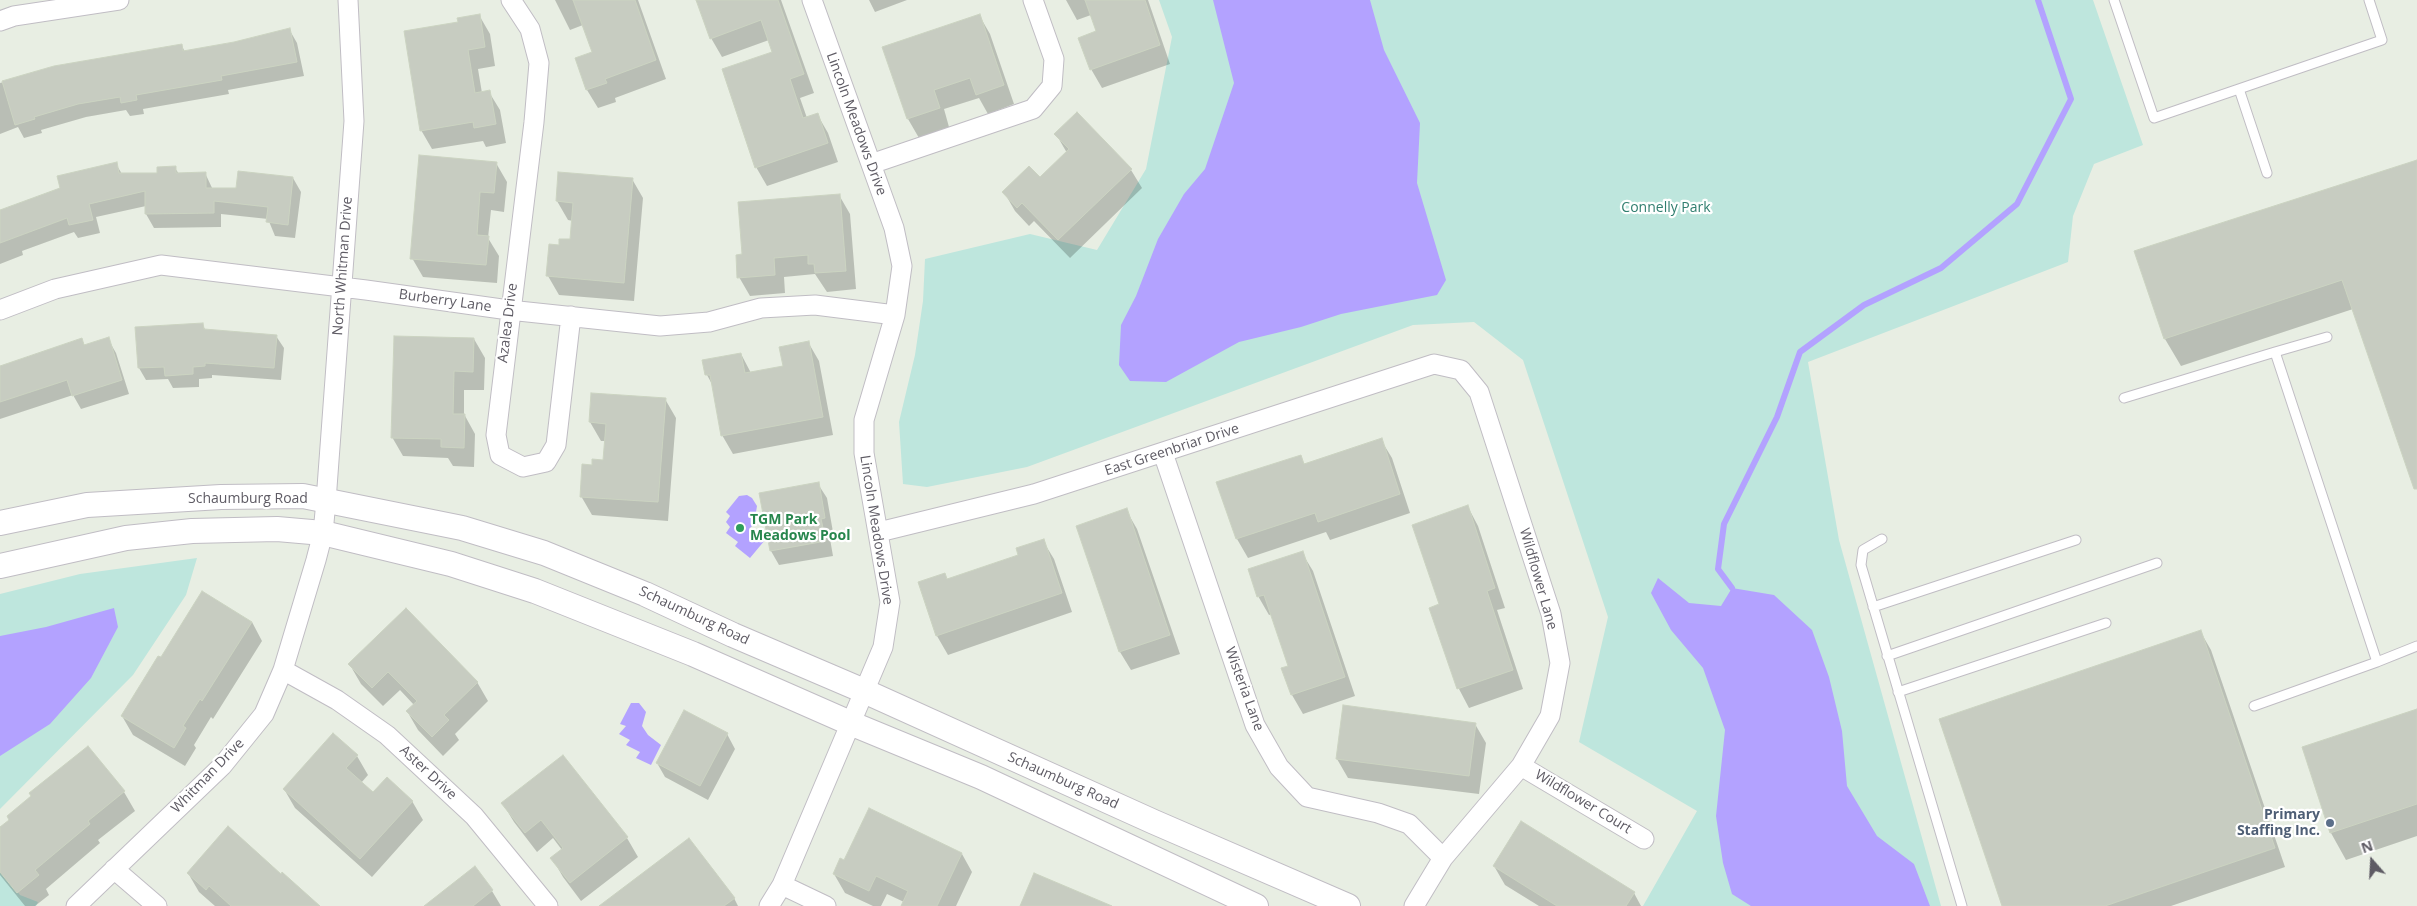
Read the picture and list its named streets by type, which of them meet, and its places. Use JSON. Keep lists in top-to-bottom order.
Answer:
{
  "streets": {
    "street": [
      "Lincoln Meadows Drive",
      "North Whitman Drive",
      "Burberry Lane",
      "Azalea Drive",
      "East Greenbriar Drive",
      "Schaumburg Road",
      "Wildflower Lane",
      "Wisteria Lane",
      "Aster Drive",
      "Whitman Drive",
      "Wildflower Court"
    ]
  },
  "crossings": [
    ["Lincoln Meadows Drive", "Burberry Lane"],
    ["Lincoln Meadows Drive", "East Greenbriar Drive"],
    ["Lincoln Meadows Drive", "Schaumburg Road"],
    ["North Whitman Drive", "Burberry Lane"],
    ["North Whitman Drive", "Schaumburg Road"],
    ["North Whitman Drive", "Whitman Drive"],
    ["Burberry Lane", "Azalea Drive"],
    ["East Greenbriar Drive", "Wildflower Lane"],
    ["East Greenbriar Drive", "Wisteria Lane"],
    ["Wildflower Lane", "Wisteria Lane"],
    ["Wildflower Lane", "Wildflower Court"],
    ["Aster Drive", "Whitman Drive"]
  ],
  "parks": ["Connelly Park"],
  "places": ["TGM Park Meadows Pool", "Primary Staffing Inc."],
  "north": "top"
}
